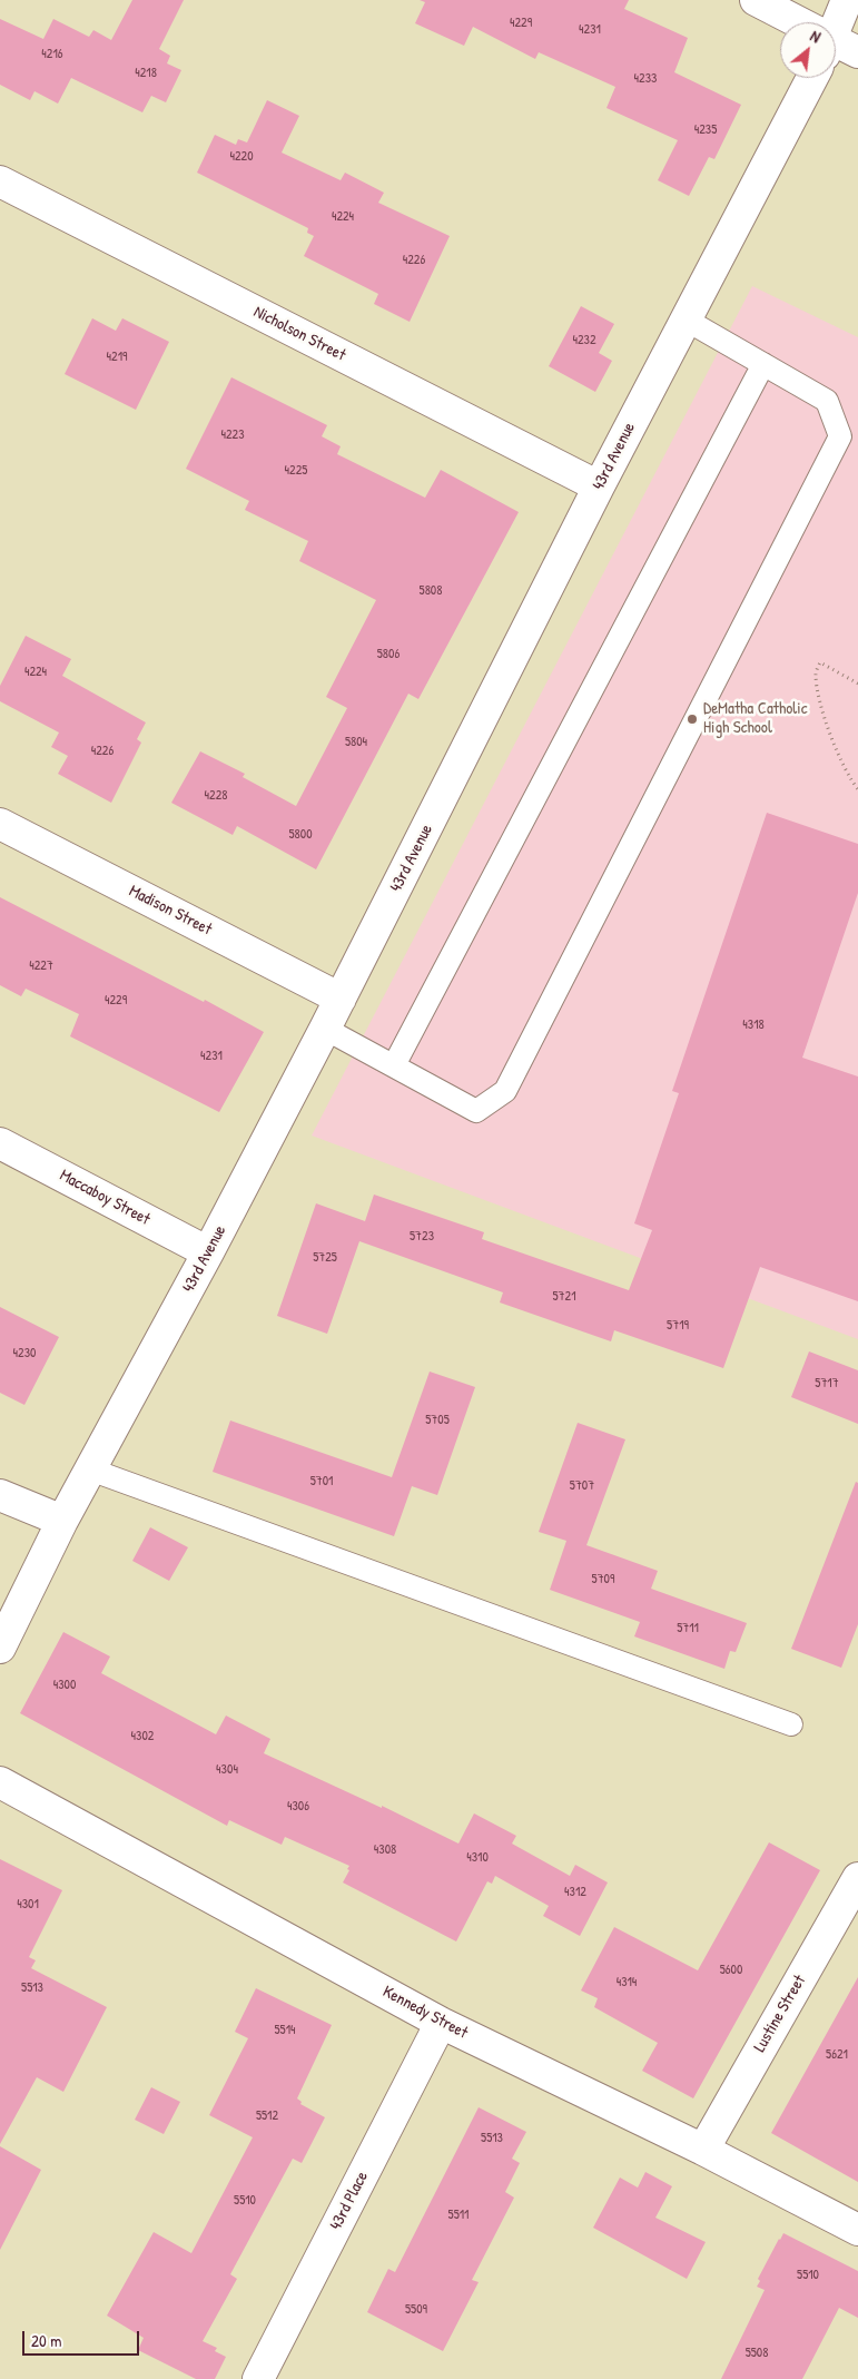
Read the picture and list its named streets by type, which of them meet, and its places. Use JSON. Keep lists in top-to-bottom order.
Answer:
{
  "streets": {
    "street": [
      "Nicholson Street",
      "43rd Avenue",
      "Madison Street",
      "Maccaboy Street",
      "Kennedy Street",
      "Lustine Street",
      "43rd Place"
    ]
  },
  "crossings": [
    ["Nicholson Street", "43rd Avenue"],
    ["43rd Avenue", "Madison Street"],
    ["43rd Avenue", "Maccaboy Street"],
    ["Kennedy Street", "Lustine Street"],
    ["Kennedy Street", "43rd Place"]
  ],
  "places": ["DeMatha Catholic High School"],
  "house_numbers": [
    "4229",
    "4231",
    "4216",
    "4218",
    "4233",
    "4235",
    "4220",
    "4224",
    "4226",
    "4232",
    "4219",
    "4223",
    "4225",
    "5808",
    "5806",
    "4224",
    "5804",
    "4226",
    "4228",
    "5800",
    "4227",
    "4229",
    "4318",
    "4231",
    "5723",
    "5725",
    "5721",
    "5719",
    "4230",
    "5717",
    "5705",
    "5701",
    "5707",
    "5709",
    "5711",
    "4300",
    "4302",
    "4304",
    "4306",
    "4308",
    "4310",
    "4312",
    "4301",
    "5600",
    "4314",
    "5513",
    "5514",
    "5621",
    "5512",
    "5513",
    "5510",
    "5511",
    "5510",
    "5509",
    "5508"
  ],
  "scale_bar": "20 m",
  "north": "top right"
}
